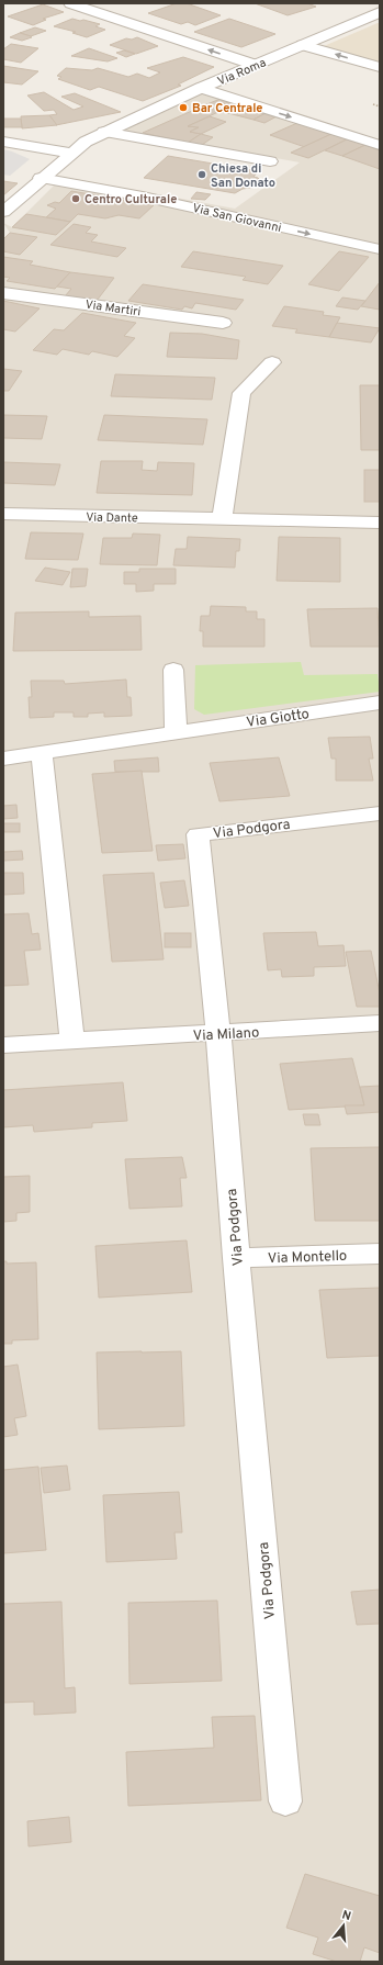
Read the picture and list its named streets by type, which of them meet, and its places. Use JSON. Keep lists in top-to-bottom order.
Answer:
{
  "streets": {
    "street": [
      "Via Roma",
      "Via San Giovanni",
      "Via Martiri",
      "Via Dante",
      "Via Giotto",
      "Via Podgora",
      "Via Milano",
      "Via Montello"
    ]
  },
  "crossings": [
    ["Via Podgora", "Via Milano"],
    ["Via Podgora", "Via Montello"]
  ],
  "places": ["Bar Centrale", "Chiesa di San Donato", "Centro Culturale"],
  "north": "top"
}
